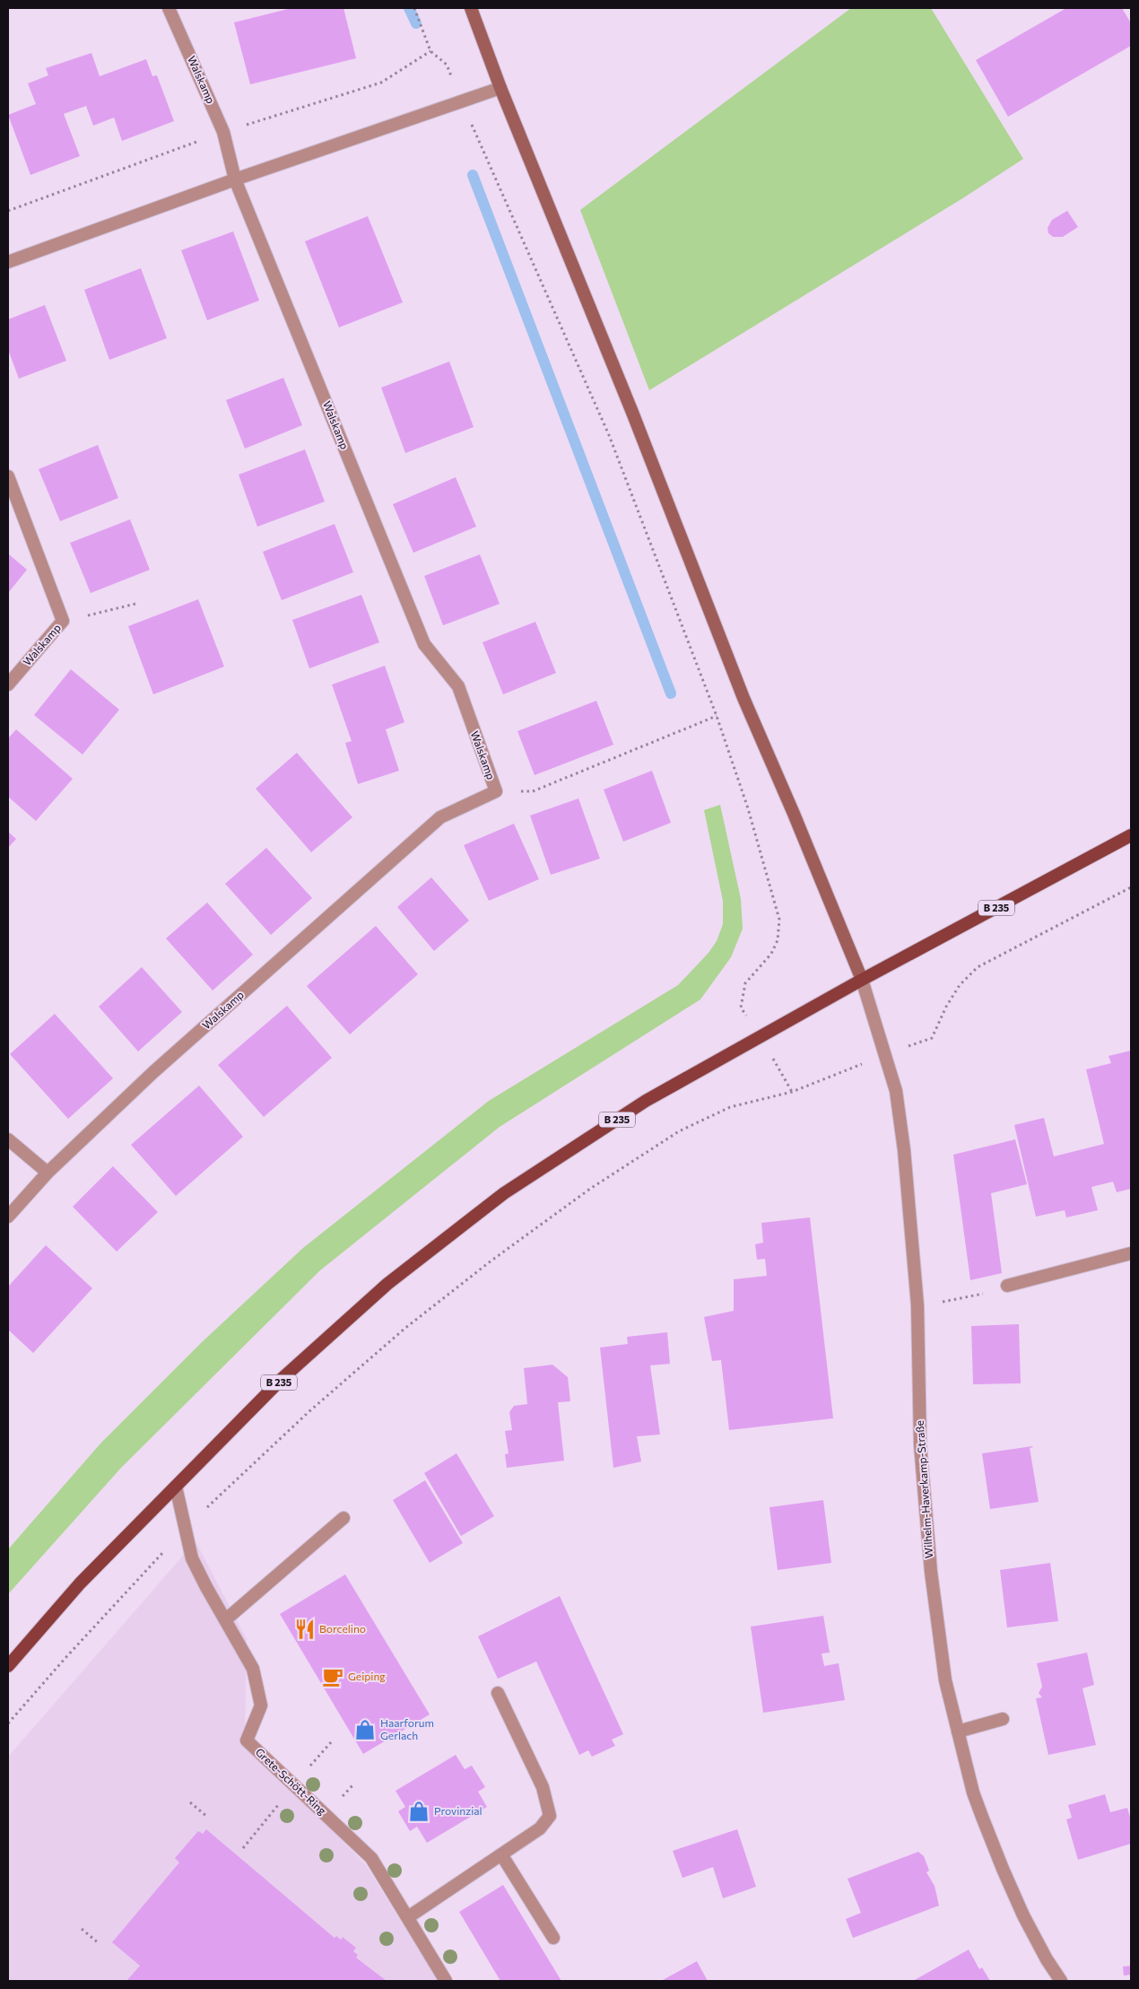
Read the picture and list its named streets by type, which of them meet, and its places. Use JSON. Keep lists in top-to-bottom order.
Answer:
{
  "streets": {
    "main road": ["B 235"],
    "street": ["Walskamp", "Wilhelm-Haverkamp-Straße", "Grete-Schött-Ring"]
  },
  "crossings": [
    ["B 235", "Wilhelm-Haverkamp-Straße"],
    ["B 235", "Grete-Schött-Ring"]
  ],
  "places": {
    "restaurant": ["Borcelino"],
    "cafe": ["Geiping"],
    "shop": ["Haarforum Gerlach", "Provinzial"]
  }
}
